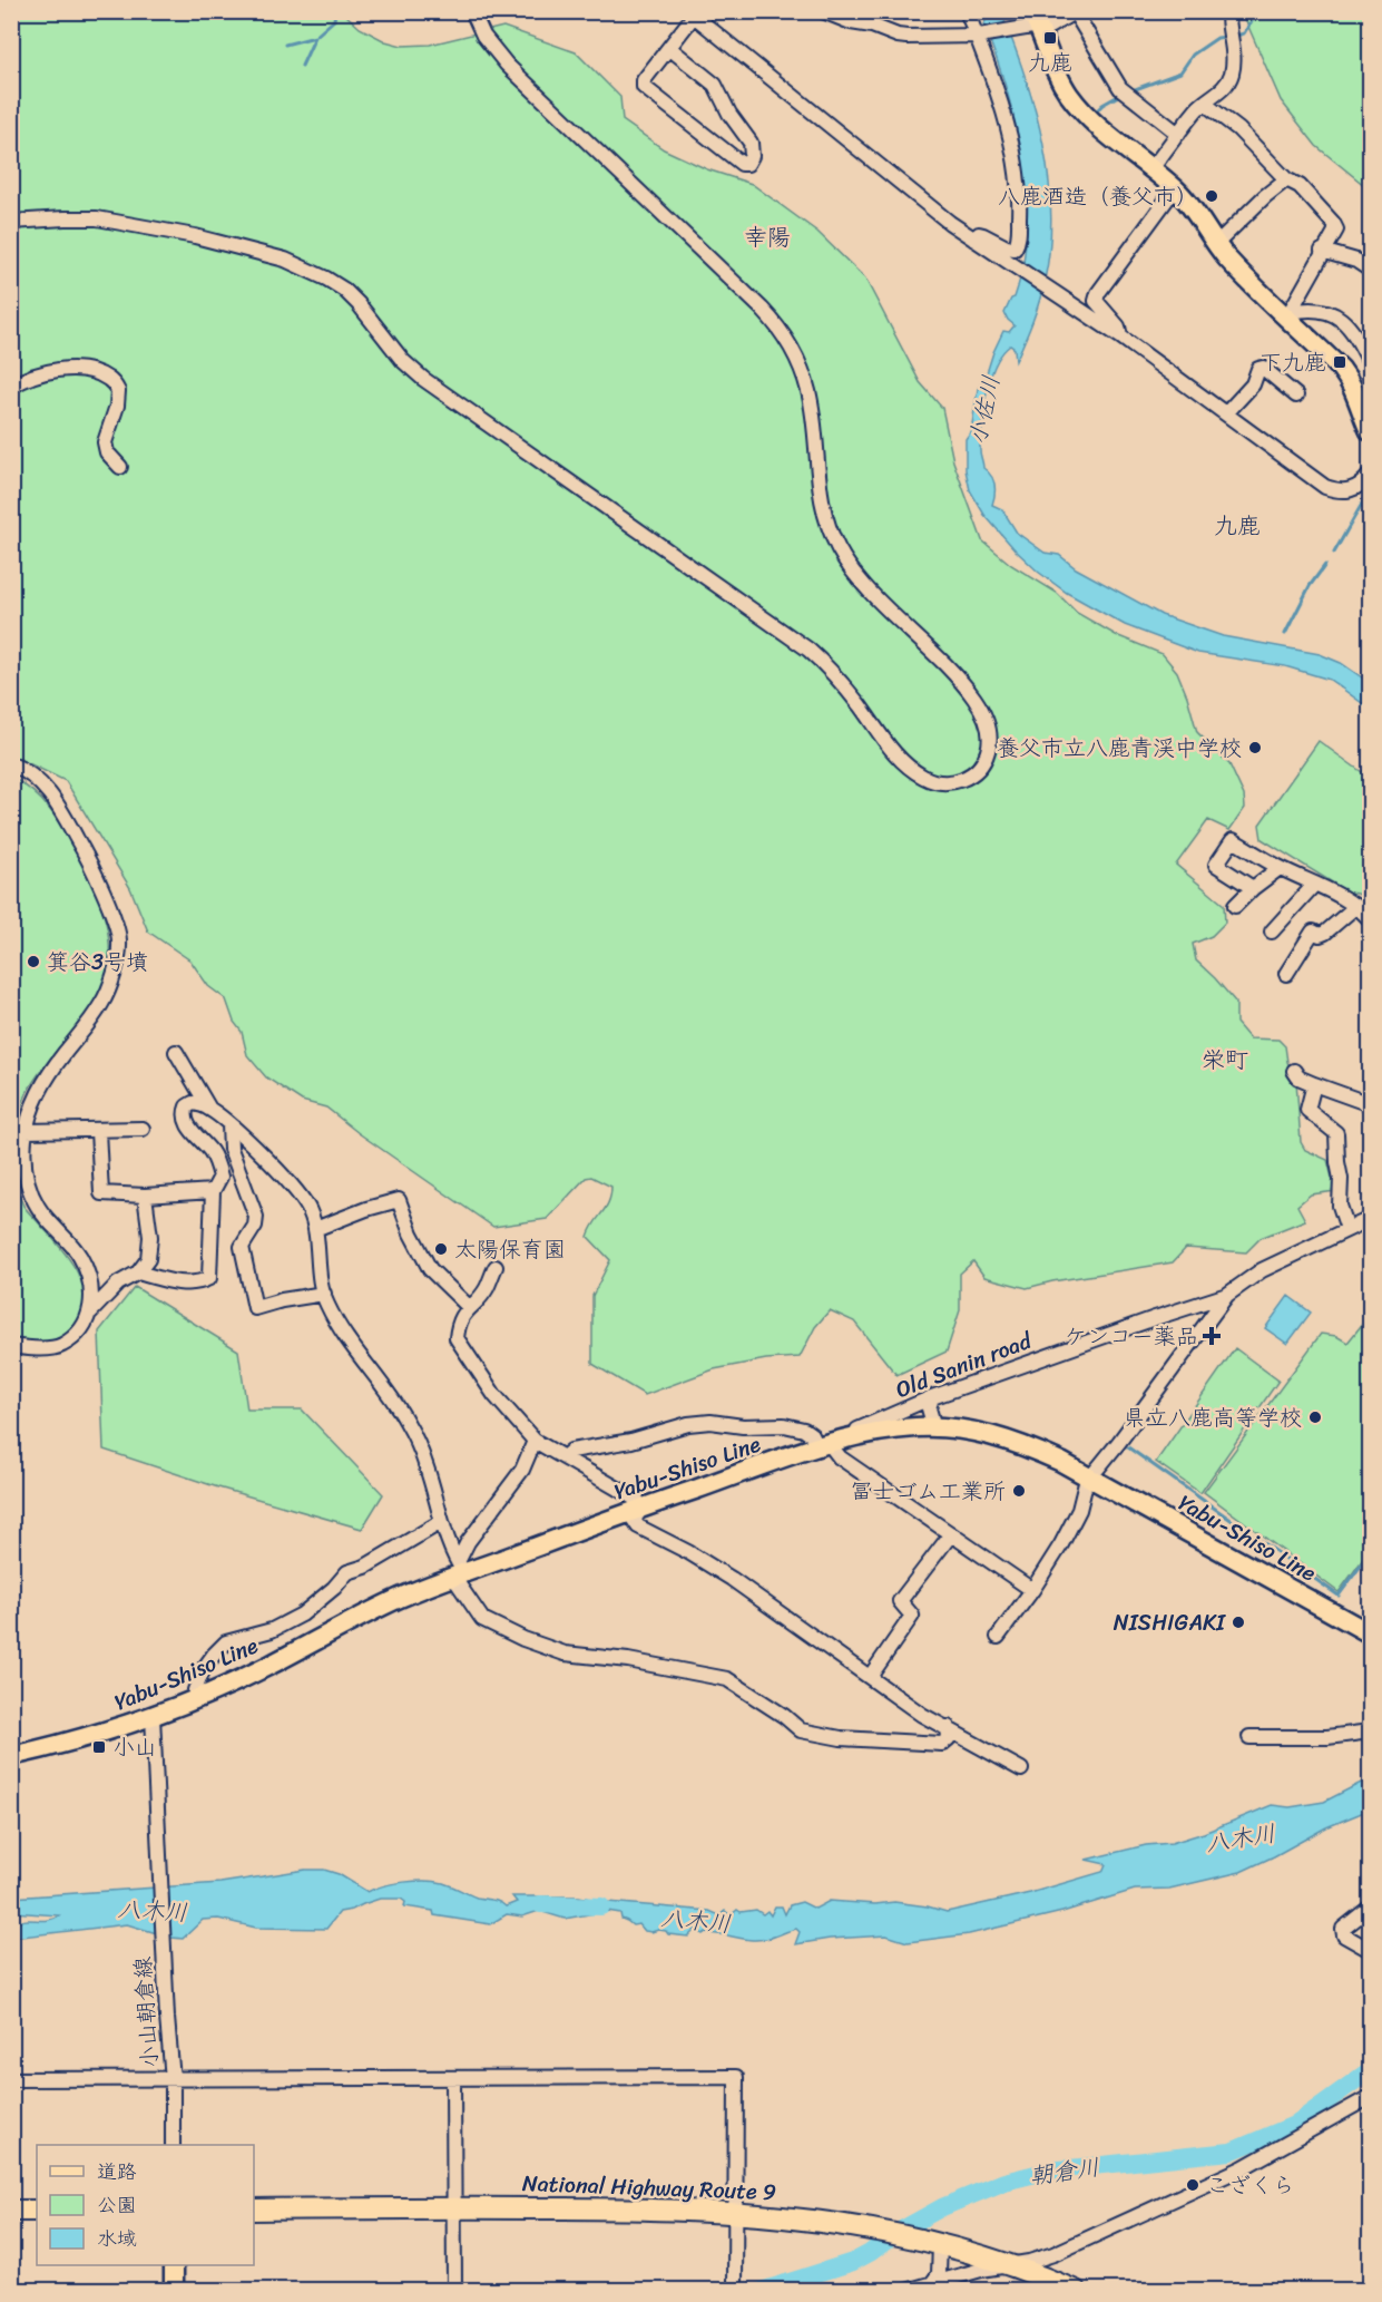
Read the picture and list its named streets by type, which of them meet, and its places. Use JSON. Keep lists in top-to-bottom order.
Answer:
{
  "streets": {
    "highway": ["National Highway Route 9"],
    "main road": ["Yabu-Shiso Line"],
    "street": ["Old Sanin road", "小山朝倉線"]
  },
  "crossings": [
    ["Old Sanin road", "Yabu-Shiso Line"],
    ["Yabu-Shiso Line", "小山朝倉線"]
  ],
  "districts": ["幸陽", "九鹿", "栄町"],
  "water": ["小佐川", "八木川", "朝倉川"],
  "places": {
    "transit": ["九鹿", "下九鹿", "小山"],
    "other": [
      "八鹿酒造（養父市）",
      "養父市立八鹿青渓中学校",
      "箕谷3号墳",
      "太陽保育園",
      "県立八鹿高等学校",
      "冨士ゴム工業所",
      "NISHIGAKI",
      "こざくら"
    ],
    "health": ["ケンコー薬品"]
  },
  "legend": ["道路", "公園", "水域"]
}
